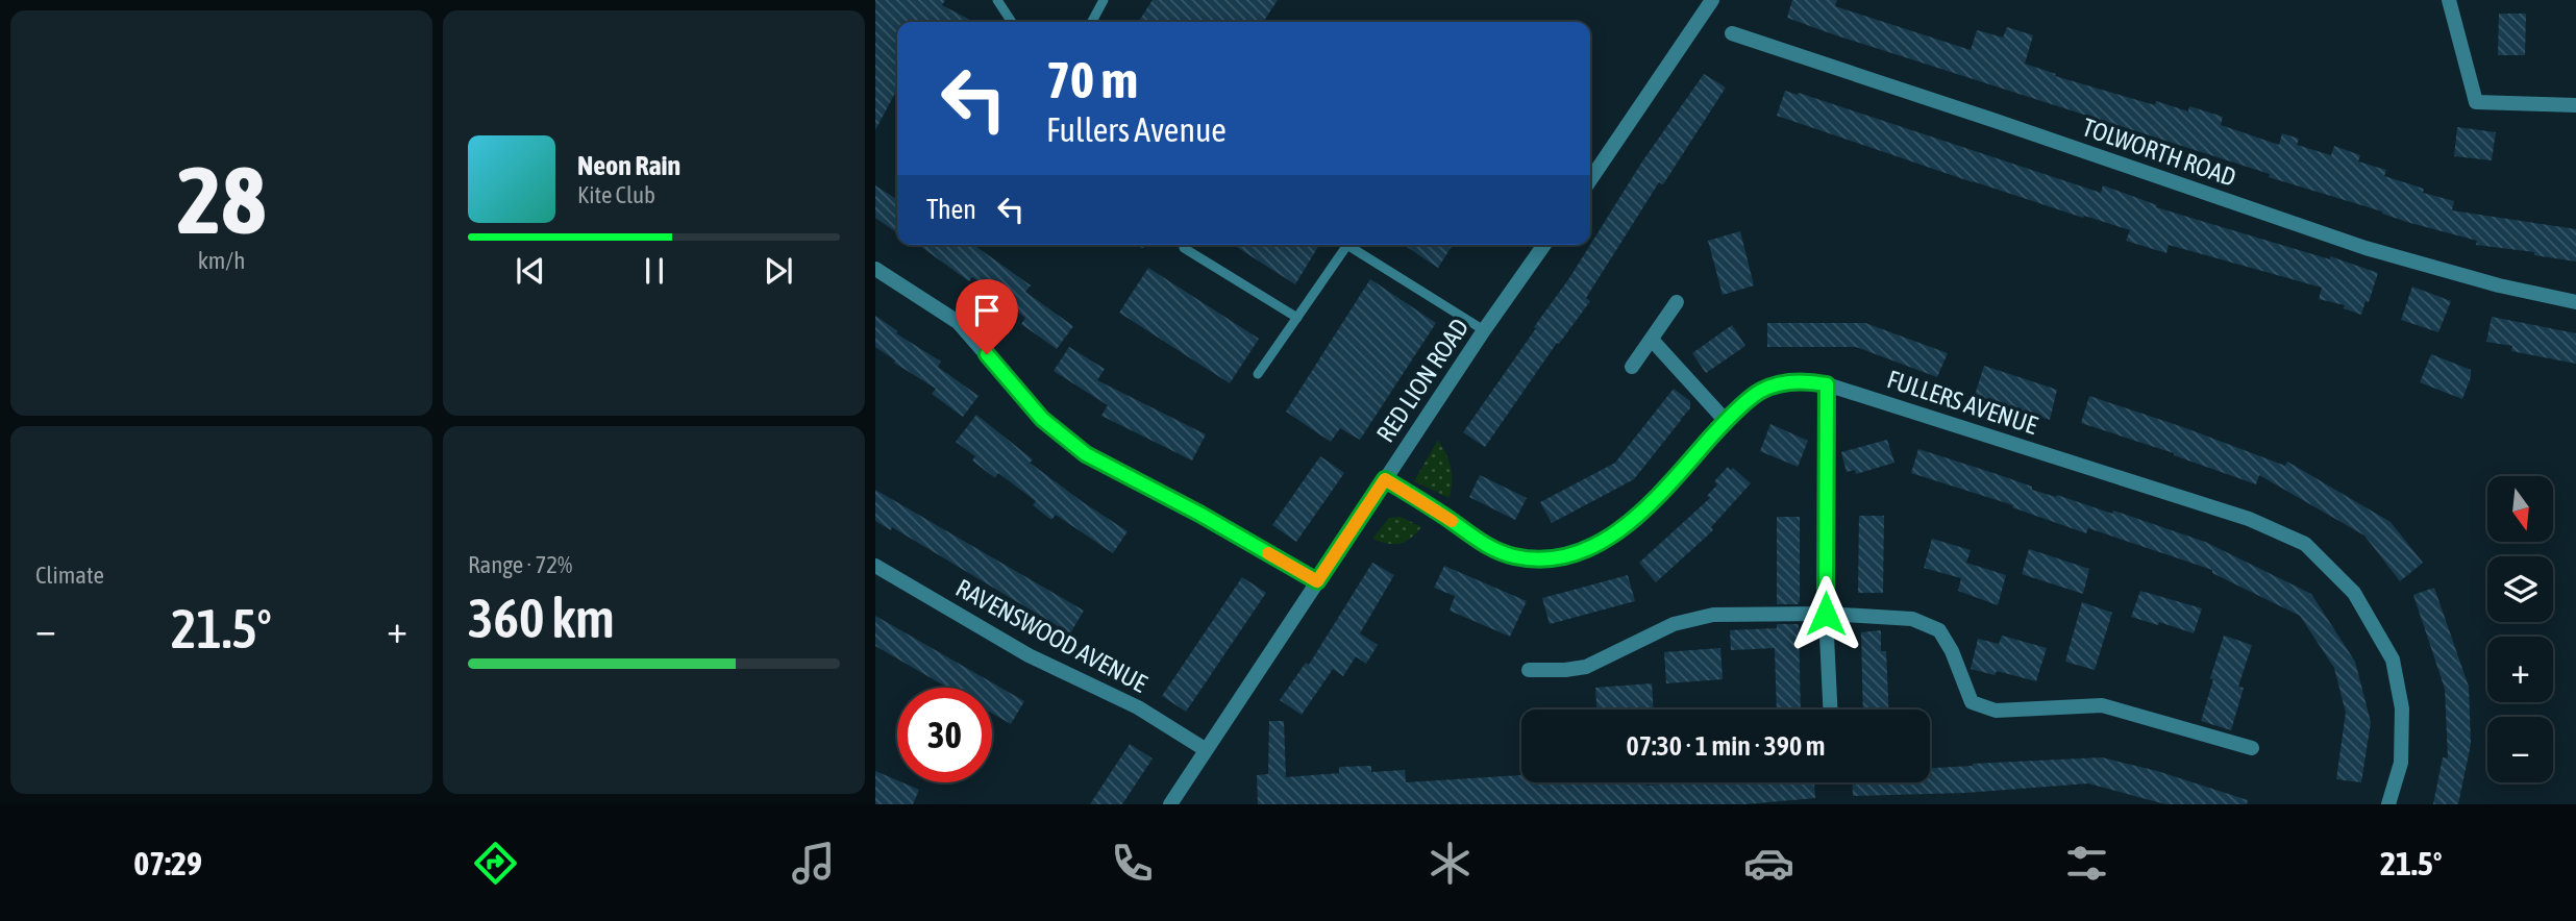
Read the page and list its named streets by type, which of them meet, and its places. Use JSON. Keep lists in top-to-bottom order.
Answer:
{
  "streets": {
    "street": [
      "TOLWORTH ROAD",
      "RED LION ROAD",
      "FULLERS AVENUE",
      "RAVENSWOOD AVENUE"
    ]
  },
  "crossings": [
    ["RED LION ROAD", "FULLERS AVENUE"],
    ["RED LION ROAD", "RAVENSWOOD AVENUE"]
  ],
  "north": "bottom",
  "page": {
    "tile": [
      ["28", "km/h"],
      "Climate",
      ["Range · 72%", "360 km"]
    ],
    "turn": ["70 m", "Fullers Avenue"],
    "song": ["Neon Rain", "Kite Club"],
    "then": "Then",
    "map_buttons": ["+", "−"],
    "heat": ["−", "21.5°", "+"],
    "limit": "30",
    "trip": "07:30 · 1 min · 390 m",
    "tabs": ["07:29", "21.5°"]
  }
}
